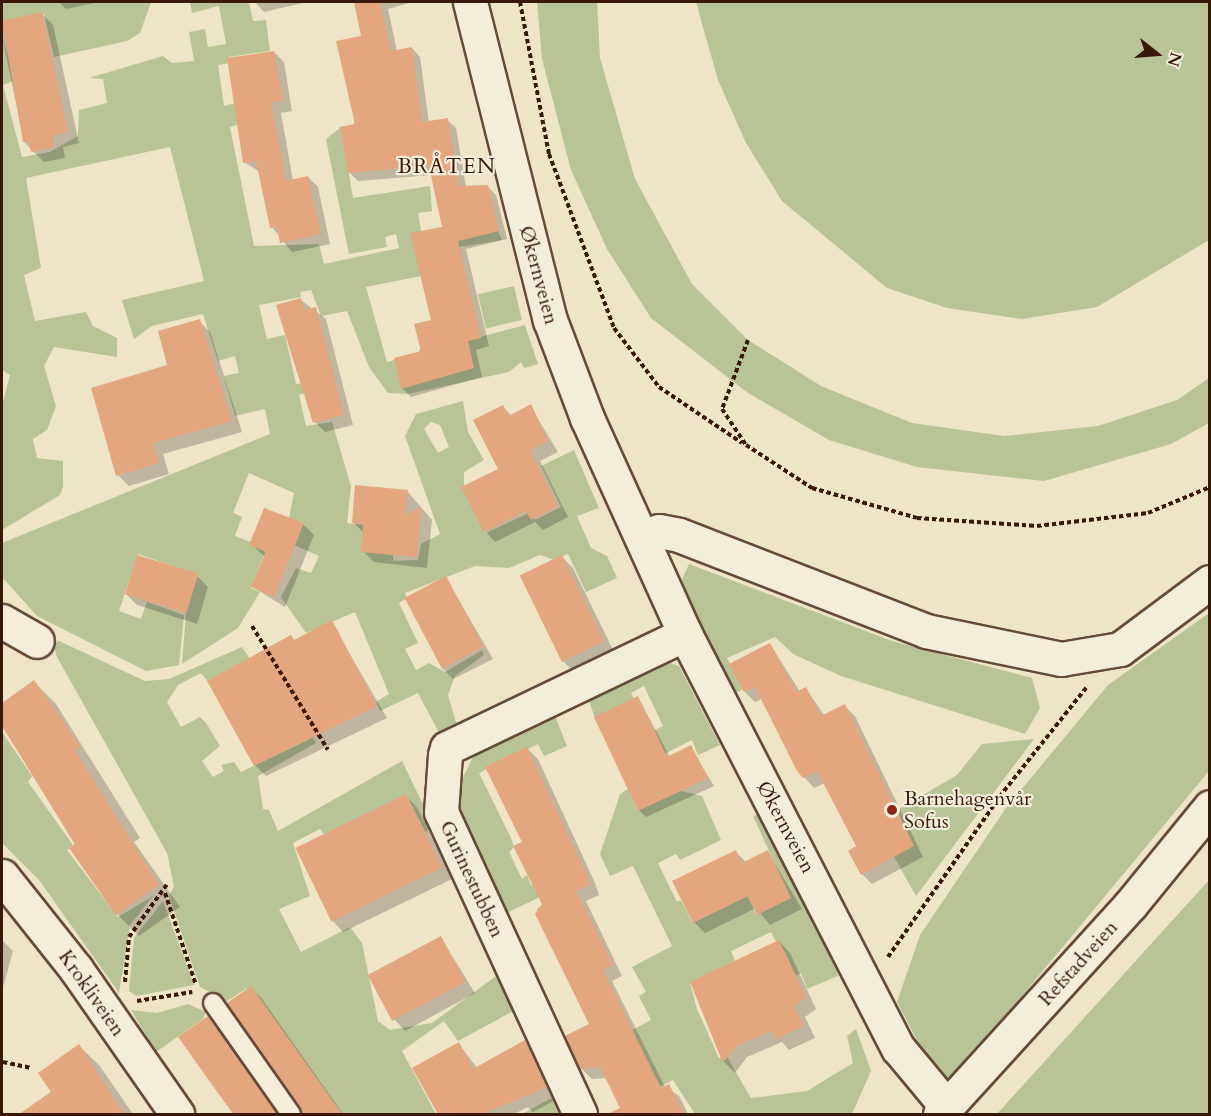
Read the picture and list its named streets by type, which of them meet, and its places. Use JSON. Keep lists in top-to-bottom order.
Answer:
{
  "streets": {
    "street": [
      "Økernveien",
      "Gurinestubben",
      "Refstadveien",
      "Krokliveien"
    ]
  },
  "crossings": [
    ["Økernveien", "Gurinestubben"],
    ["Økernveien", "Refstadveien"]
  ],
  "districts": ["BRÅTEN"],
  "places": ["Barnehagenvår Sofus"],
  "north": "right"
}
